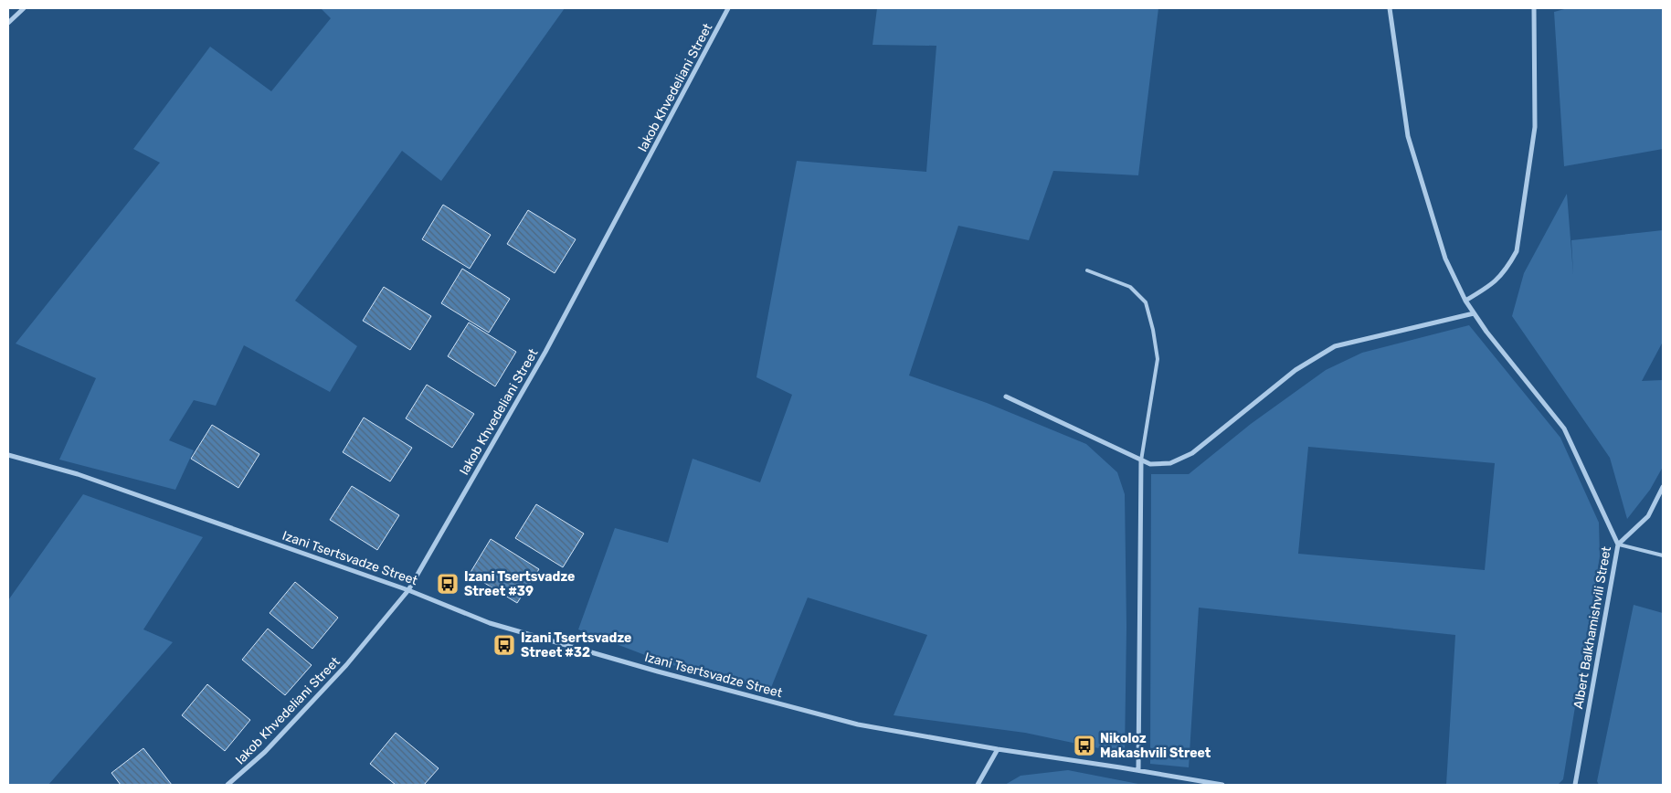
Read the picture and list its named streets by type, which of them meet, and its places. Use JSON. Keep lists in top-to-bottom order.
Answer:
{
  "streets": {
    "street": ["Iakob Khvedeliani Street", "Izani Tsertsvadze Street", "Albert Balkhamishvili Street"]
  },
  "crossings": [
    ["Iakob Khvedeliani Street", "Izani Tsertsvadze Street"]
  ],
  "places": {
    "bus stop": ["Izani Tsertsvadze Street #39", "Izani Tsertsvadze Street #32", "Nikoloz Makashvili Street"]
  }
}
